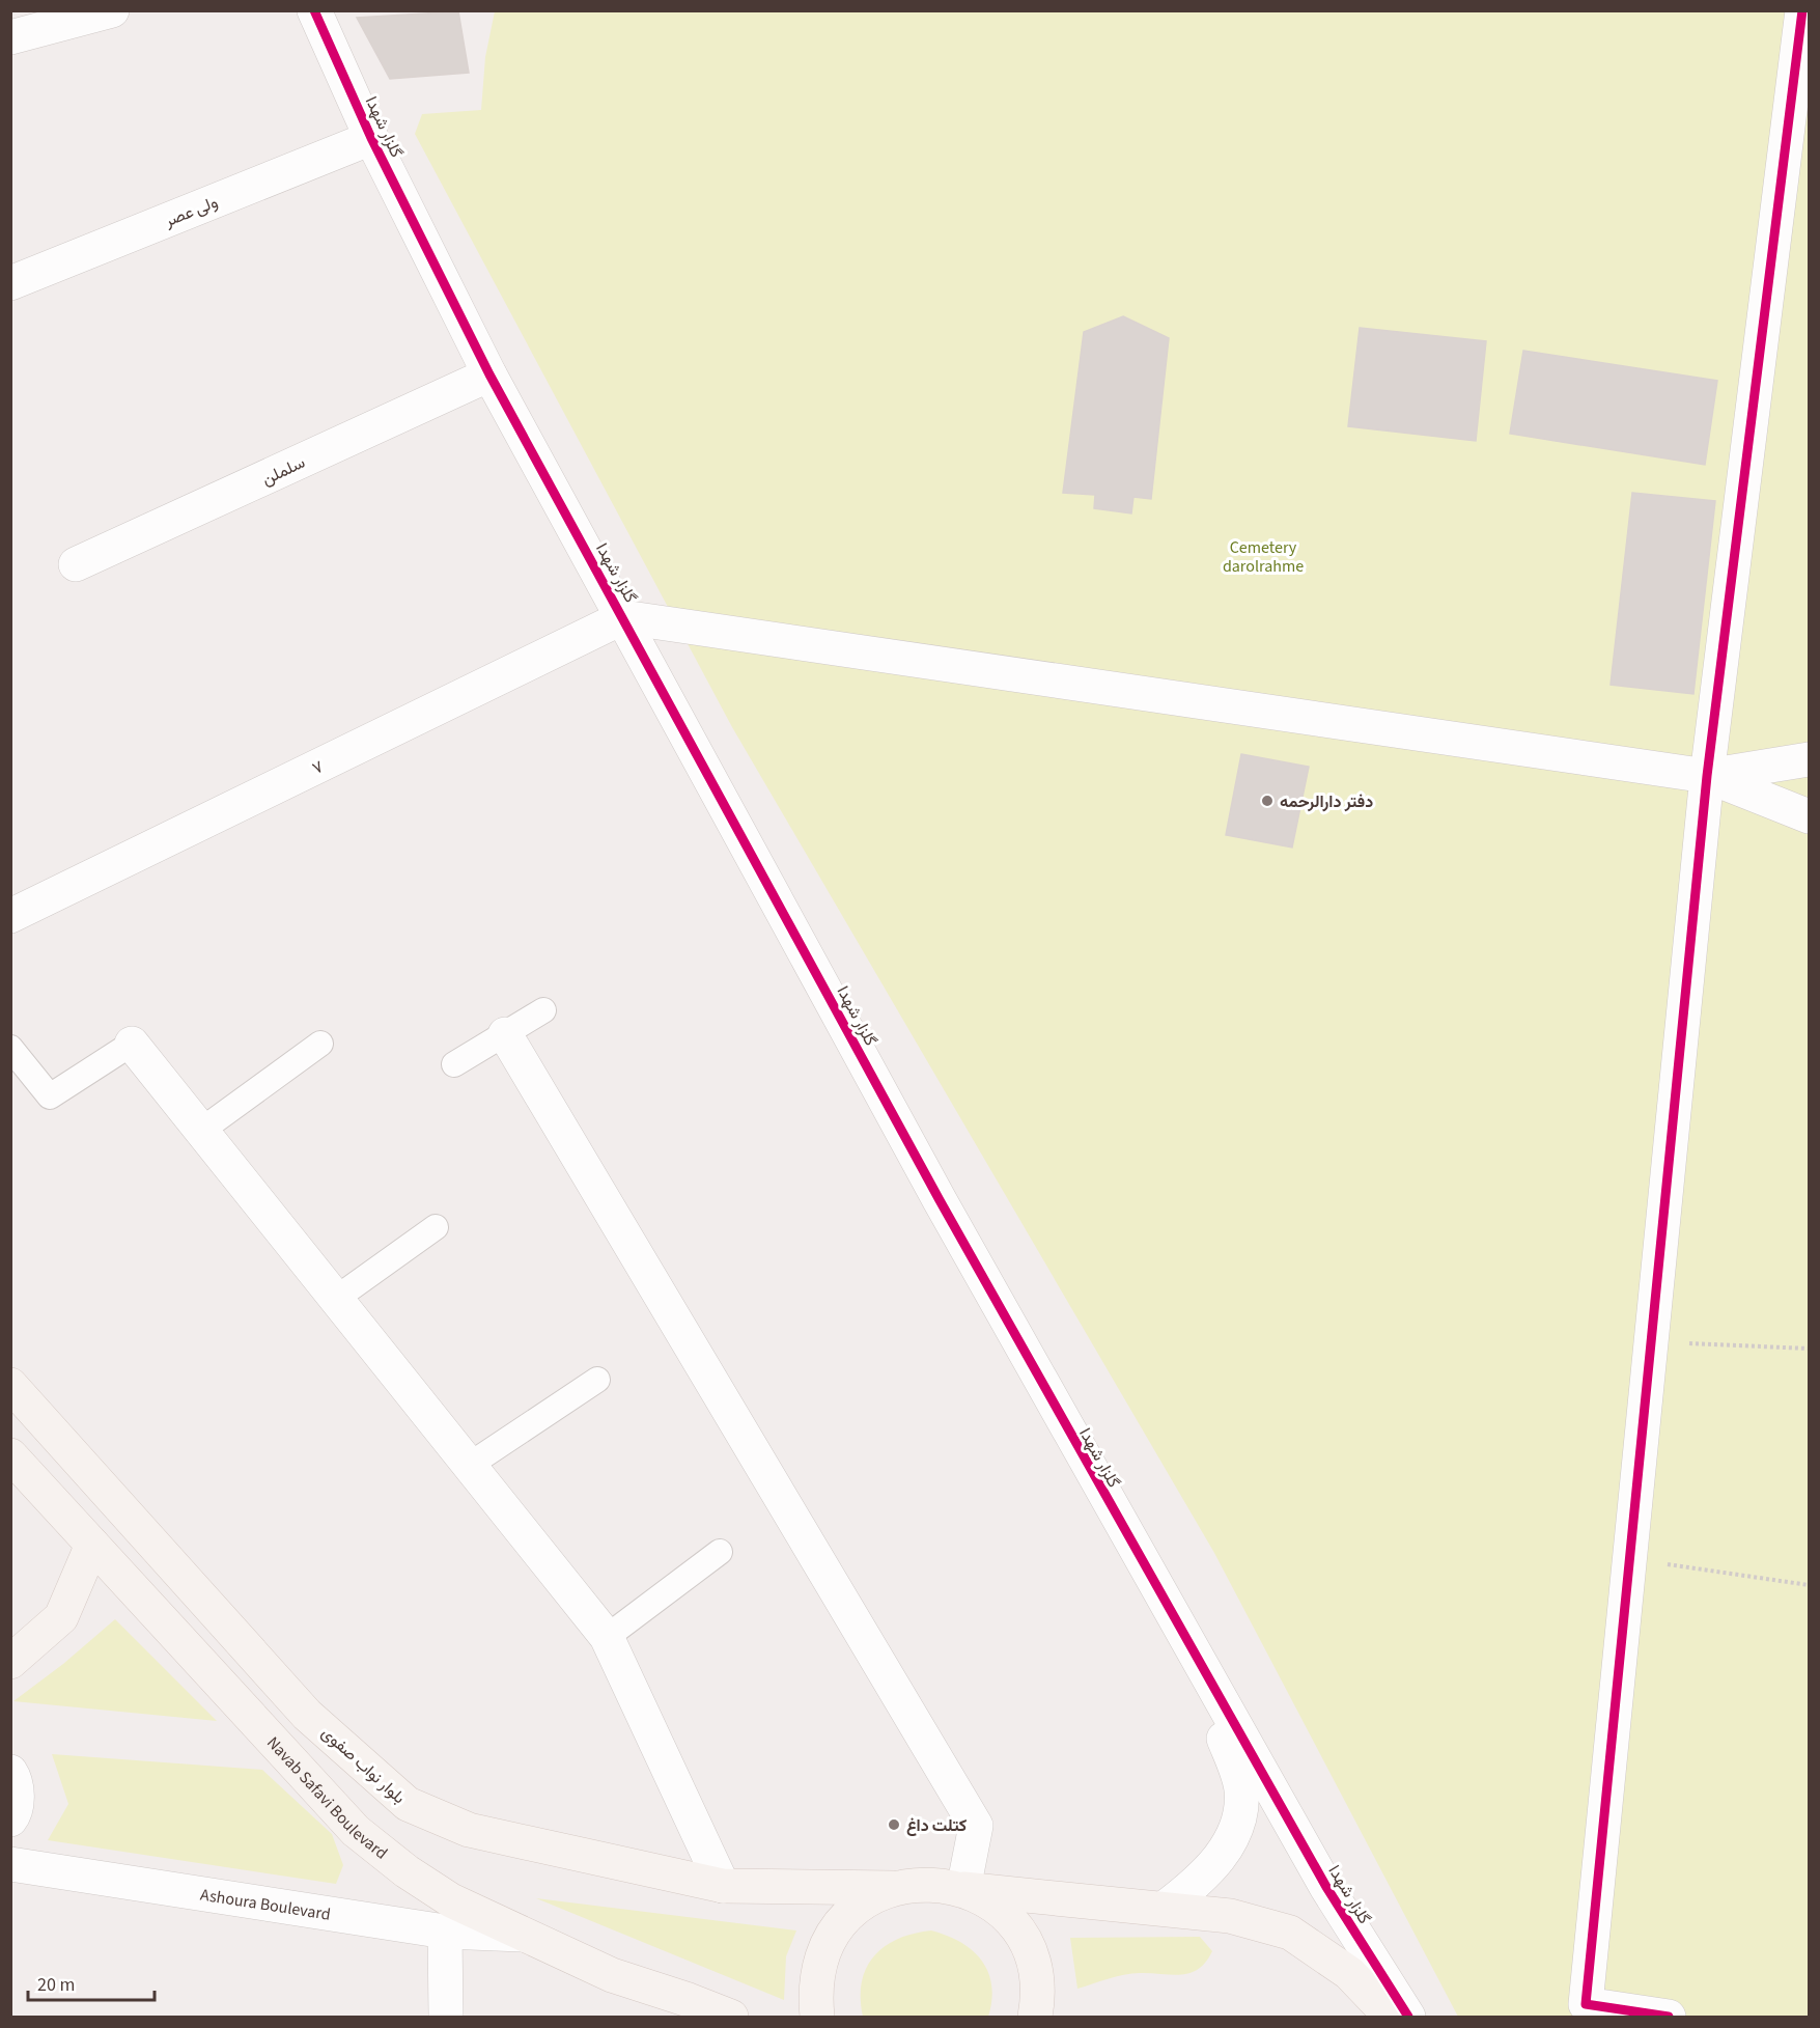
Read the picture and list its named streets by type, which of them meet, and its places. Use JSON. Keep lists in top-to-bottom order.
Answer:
{
  "streets": {
    "main road": ["بلوار نواب صفوی", "Navab Safavi Boulevard"],
    "street": [
      "گلزار شهدا",
      "ولی عصر",
      "سلملن",
      "۷",
      "Ashoura Boulevard"
    ]
  },
  "crossings": [
    ["گلزار شهدا", "ولی عصر"],
    ["گلزار شهدا", "سلملن"],
    ["گلزار شهدا", "۷"],
    ["Navab Safavi Boulevard", "Ashoura Boulevard"]
  ],
  "parks": ["Cemetery darolrahme"],
  "places": ["دفتر دارالرحمه", "کتلت داغ"],
  "scale_bar": "20 m"
}
